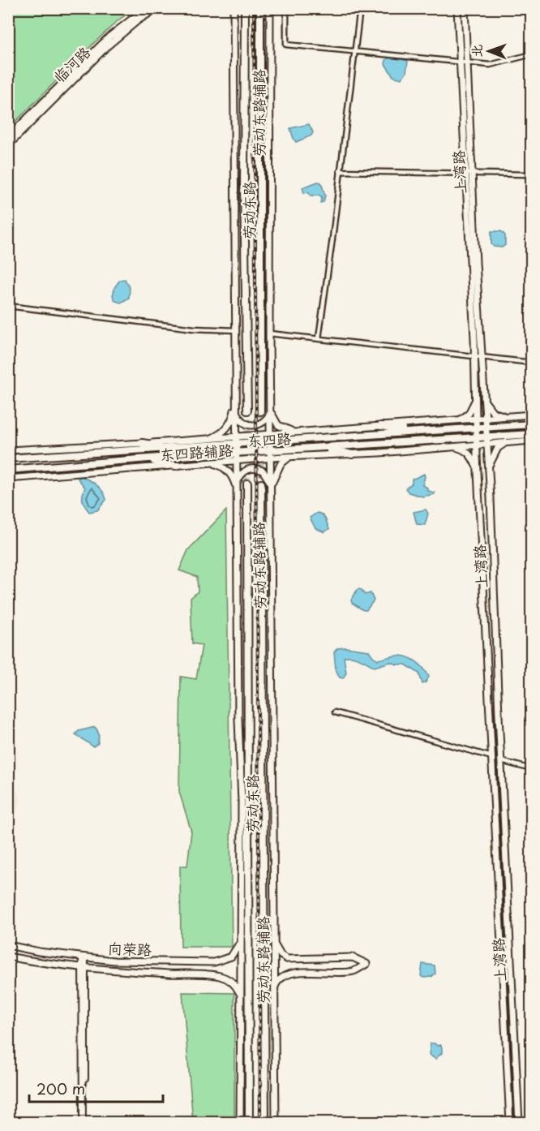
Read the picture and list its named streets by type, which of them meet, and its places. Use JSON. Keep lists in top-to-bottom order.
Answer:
{
  "streets": {
    "main road": [
      "临河路",
      "劳动东路辅路",
      "上湾路",
      "劳动东路",
      "东四路",
      "东四路辅路",
      "向荣路"
    ]
  },
  "crossings": [
    ["劳动东路辅路", "东四路"],
    ["劳动东路辅路", "东四路辅路"],
    ["劳动东路辅路", "向荣路"],
    ["上湾路", "东四路"],
    ["上湾路", "东四路辅路"],
    ["东四路", "东四路辅路"]
  ],
  "scale_bar": "200 m",
  "north": "left"
}
